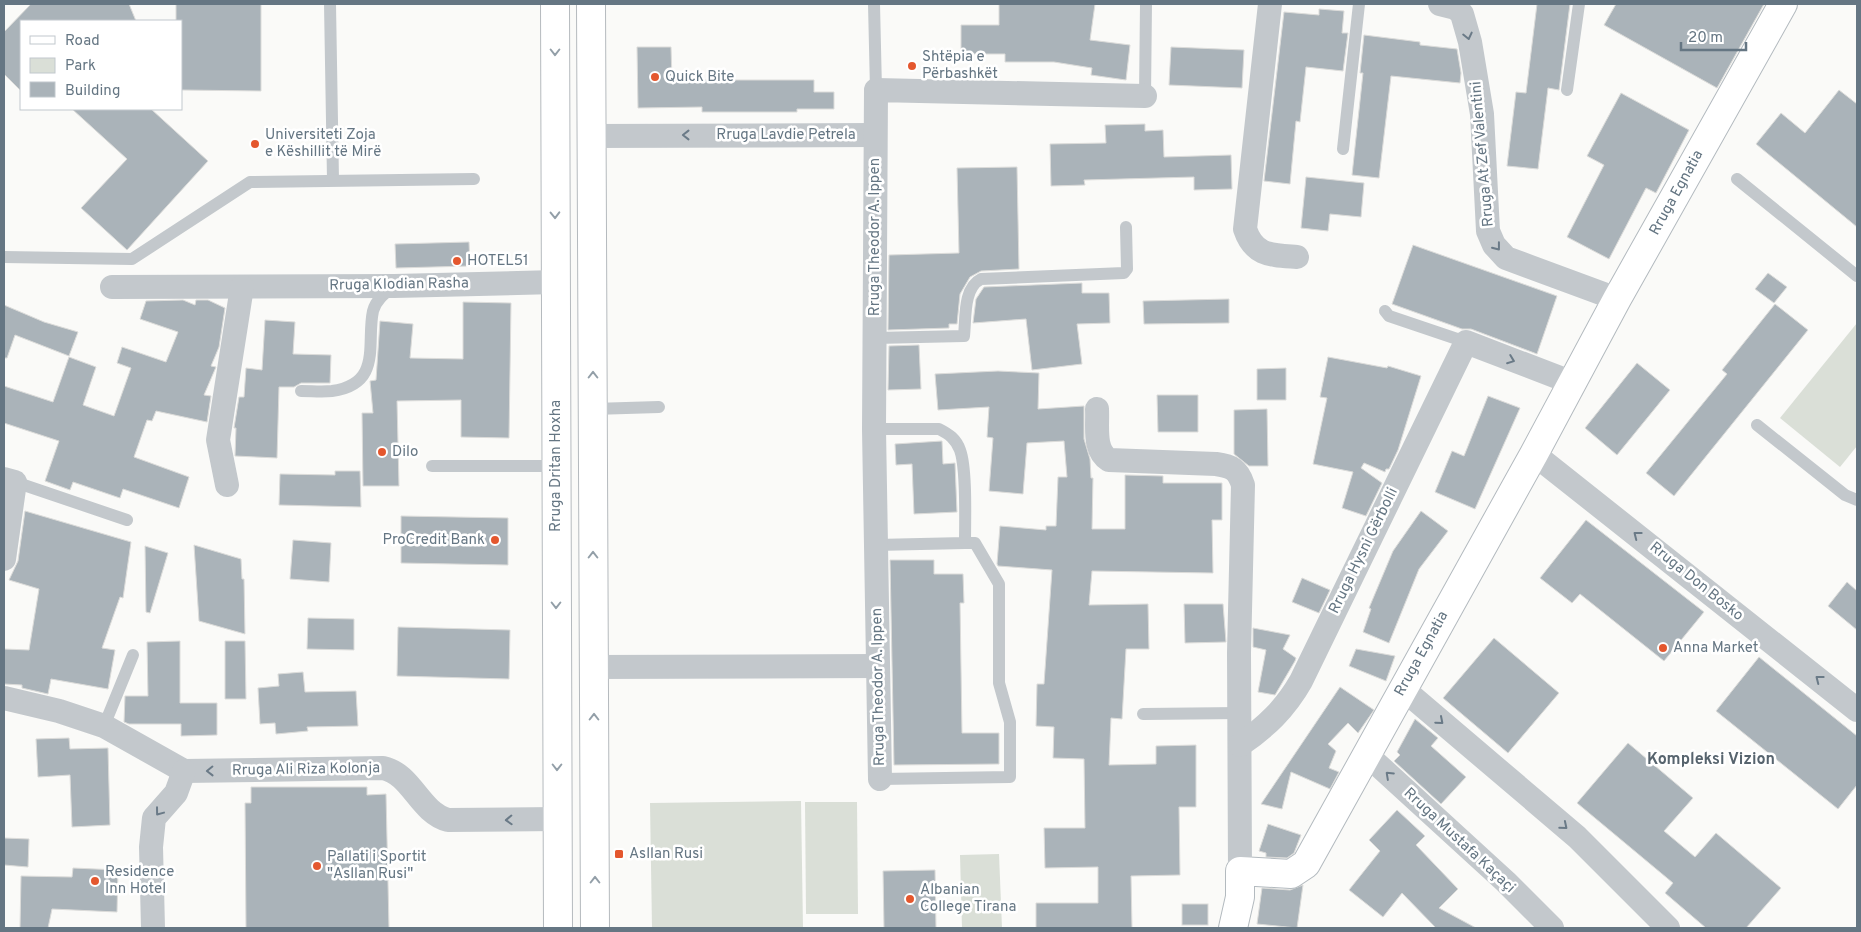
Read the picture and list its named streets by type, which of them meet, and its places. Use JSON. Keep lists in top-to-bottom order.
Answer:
{
  "streets": {
    "main road": ["Rruga Egnatia", "Rruga Dritan Hoxha"],
    "street": [
      "Rruga Lavdie Petrela",
      "Rruga At Zef Valentini",
      "Rruga Theodor A. Ippen",
      "Rruga Klodian Rasha",
      "Rruga Hysni Gërbolli",
      "Rruga Don Bosko",
      "Rruga Ali Riza Kolonja",
      "Rruga Mustafa Kaçaçi"
    ]
  },
  "crossings": [
    ["Rruga Lavdie Petrela", "Rruga Theodor A. Ippen"],
    ["Rruga At Zef Valentini", "Rruga Egnatia"],
    ["Rruga Egnatia", "Rruga Don Bosko"],
    ["Rruga Egnatia", "Rruga Mustafa Kaçaçi"],
    ["Rruga Klodian Rasha", "Rruga Dritan Hoxha"],
    ["Rruga Dritan Hoxha", "Rruga Ali Riza Kolonja"]
  ],
  "one_way": [
    "Rruga Lavdie Petrela",
    "Rruga At Zef Valentini",
    "Rruga Don Bosko",
    "Rruga Ali Riza Kolonja"
  ],
  "districts": ["Kompleksi Vizion"],
  "places": {
    "other": [
      "Shtëpia e Përbashkët",
      "Quick Bite",
      "Universiteti Zoja e Këshillit të Mirë",
      "HOTEL51",
      "Dilo",
      "ProCredit Bank",
      "Anna Market",
      "Pallati i Sportit \"Asllan Rusi\"",
      "Residence Inn Hotel",
      "Albanian College Tirana"
    ],
    "transit": ["Asllan Rusi"]
  },
  "legend": ["Road", "Park", "Building"],
  "scale_bar": "20 m"
}
